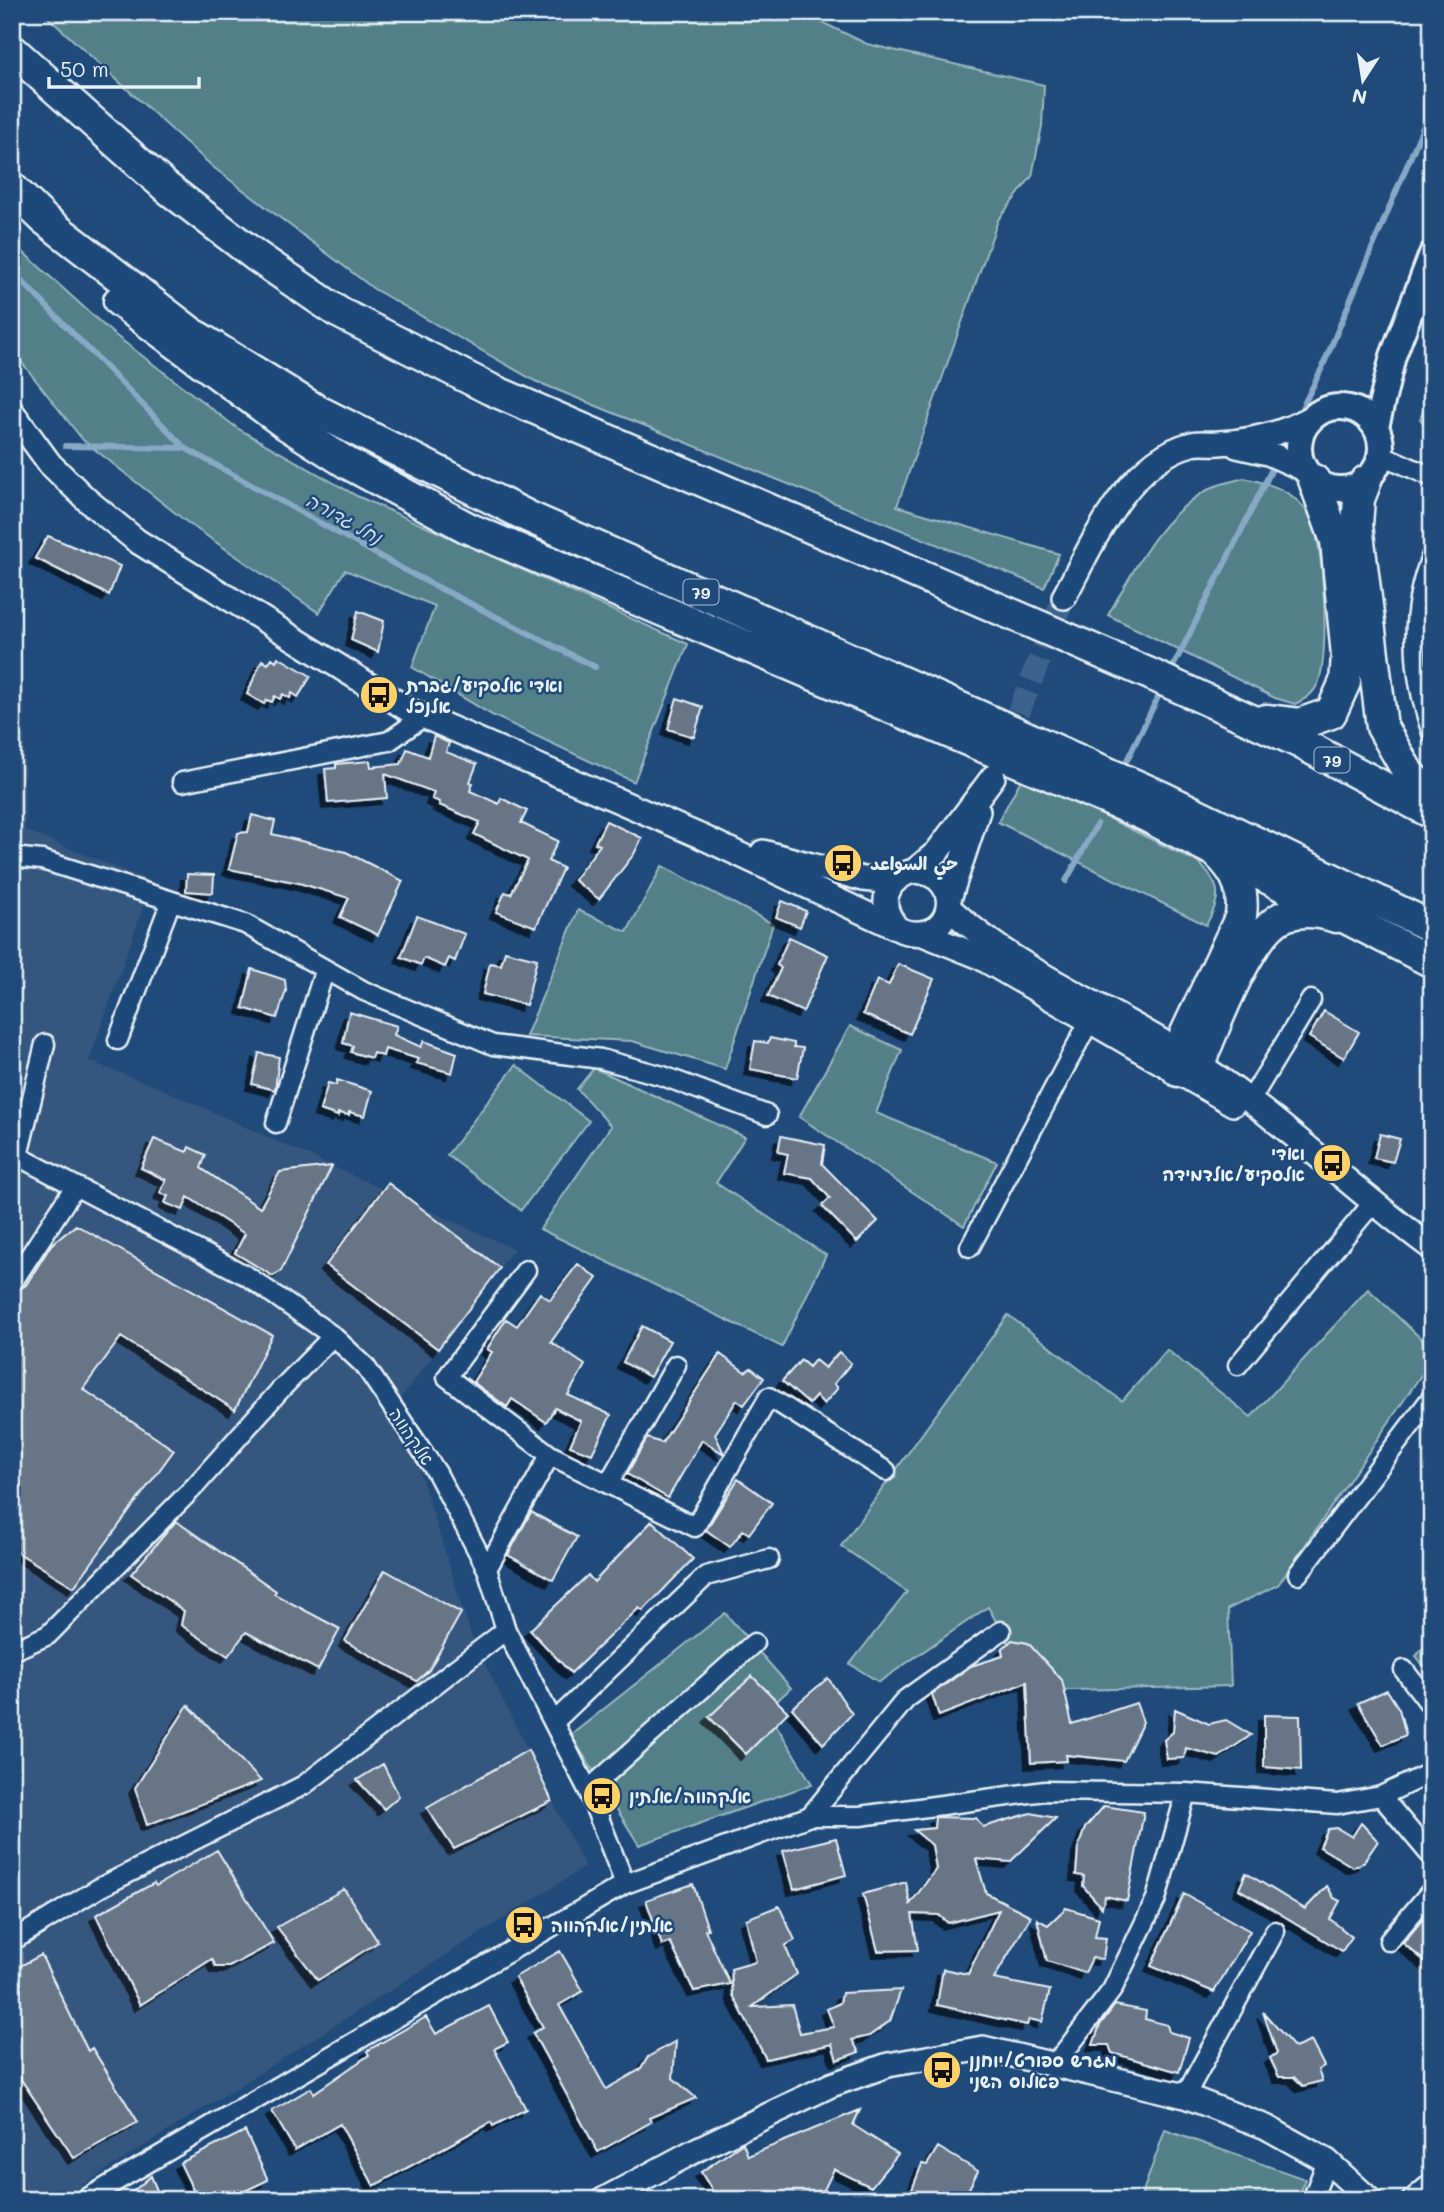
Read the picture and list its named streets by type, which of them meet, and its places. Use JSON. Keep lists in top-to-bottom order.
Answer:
{
  "streets": {
    "highway": ["79"],
    "street": ["אלקהווה"]
  },
  "water": ["נחל גדורה"],
  "places": {
    "bus stop": [
      "ואדי אלסקיע/גברת אלנכל",
      "حي السواعد",
      "ואדי אלסקיע/אלדמידה",
      "אלקהווה/אלתין",
      "אלתין/אלקהווה",
      "מגרש ספורט/יוחנן פאלוס השני"
    ]
  },
  "scale_bar": "50 m",
  "north": "bottom"
}
